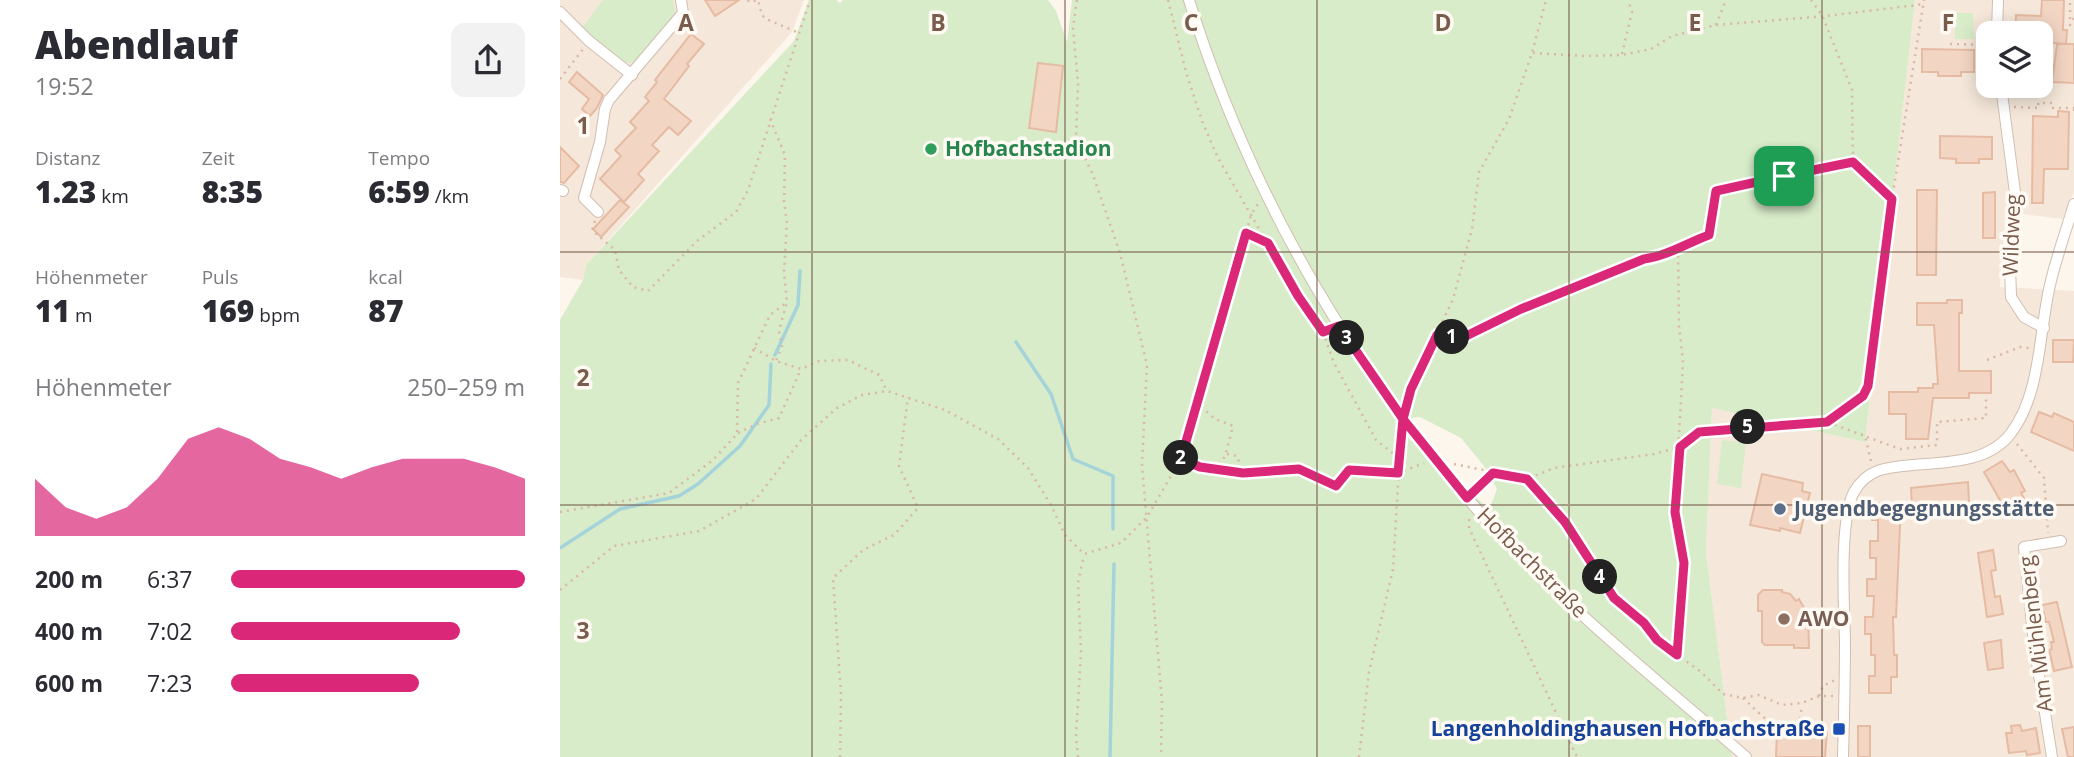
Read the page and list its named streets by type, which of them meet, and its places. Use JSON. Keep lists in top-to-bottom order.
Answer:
{
  "streets": {
    "street": ["Wildweg", "Hofbachstraße", "Am Mühlenberg"]
  },
  "places": {
    "other": ["Hofbachstadion", "Jugendbegegnungsstätte", "AWO"],
    "transit": ["Langenholdinghausen Hofbachstraße"]
  },
  "page": {
    "heading": ["Abendlauf", "19:52"],
    "stats": [
      ["Distanz", "1.23 km"],
      ["Zeit", "8:35"],
      ["Tempo", "6:59 /km"],
      ["Höhenmeter", "11 m"],
      ["Puls", "169 bpm"],
      ["kcal", "87"]
    ],
    "pins": [
      "1",
      "3",
      "5",
      "2",
      "4"
    ],
    "chart": ["Höhenmeter", "250–259 m"],
    "list": [
      {
        "name": "200 m",
        "note": "6:37"
      },
      {
        "name": "400 m",
        "note": "7:02"
      },
      {
        "name": "600 m",
        "note": "7:23"
      }
    ]
  },
  "grid": {
    "columns": [
      "A",
      "B",
      "C",
      "D",
      "E",
      "F"
    ],
    "rows": ["1", "2", "3"]
  }
}
